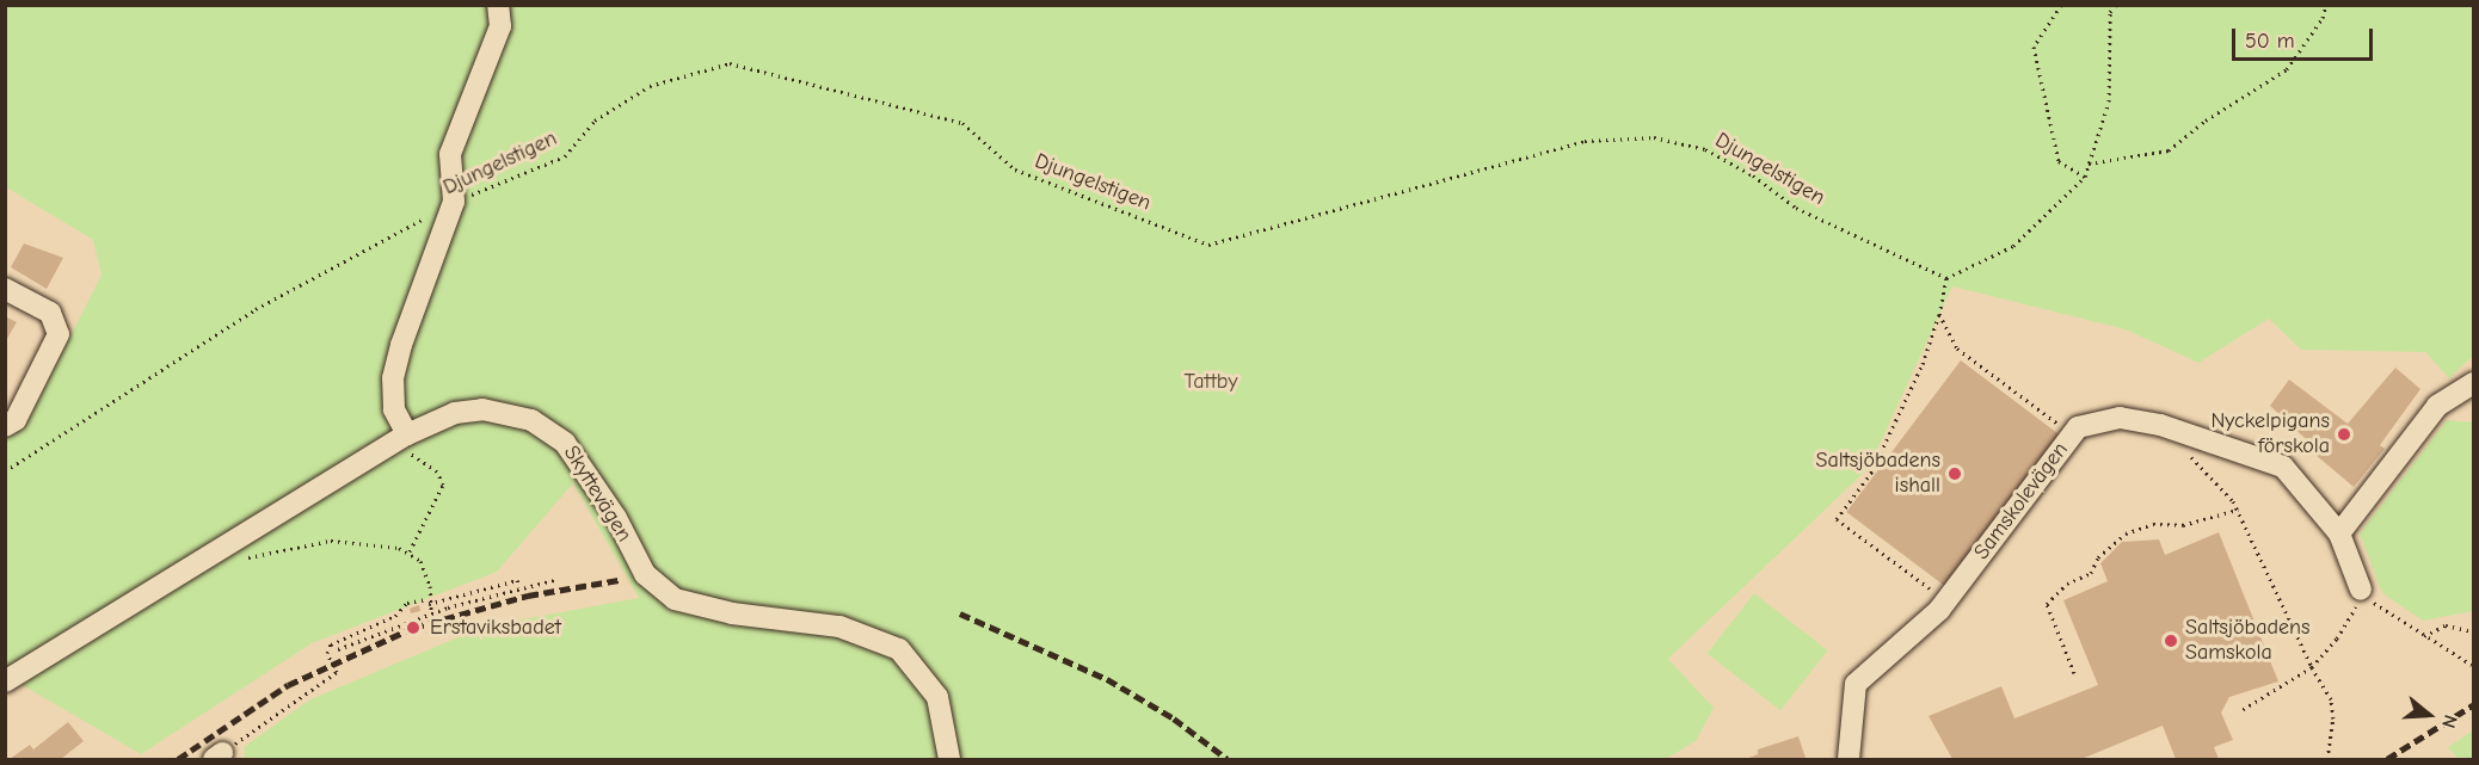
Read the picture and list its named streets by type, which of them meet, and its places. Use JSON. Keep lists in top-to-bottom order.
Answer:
{
  "streets": {
    "street": ["Skyttevägen", "Samskolevägen"],
    "path": ["Djungelstigen"]
  },
  "parks": ["Tattby"],
  "places": [
    "Nyckelpigans förskola",
    "Saltsjöbadens ishall",
    "Erstaviksbadet",
    "Saltsjöbadens Samskola"
  ],
  "scale_bar": "50 m",
  "north": "right"
}
